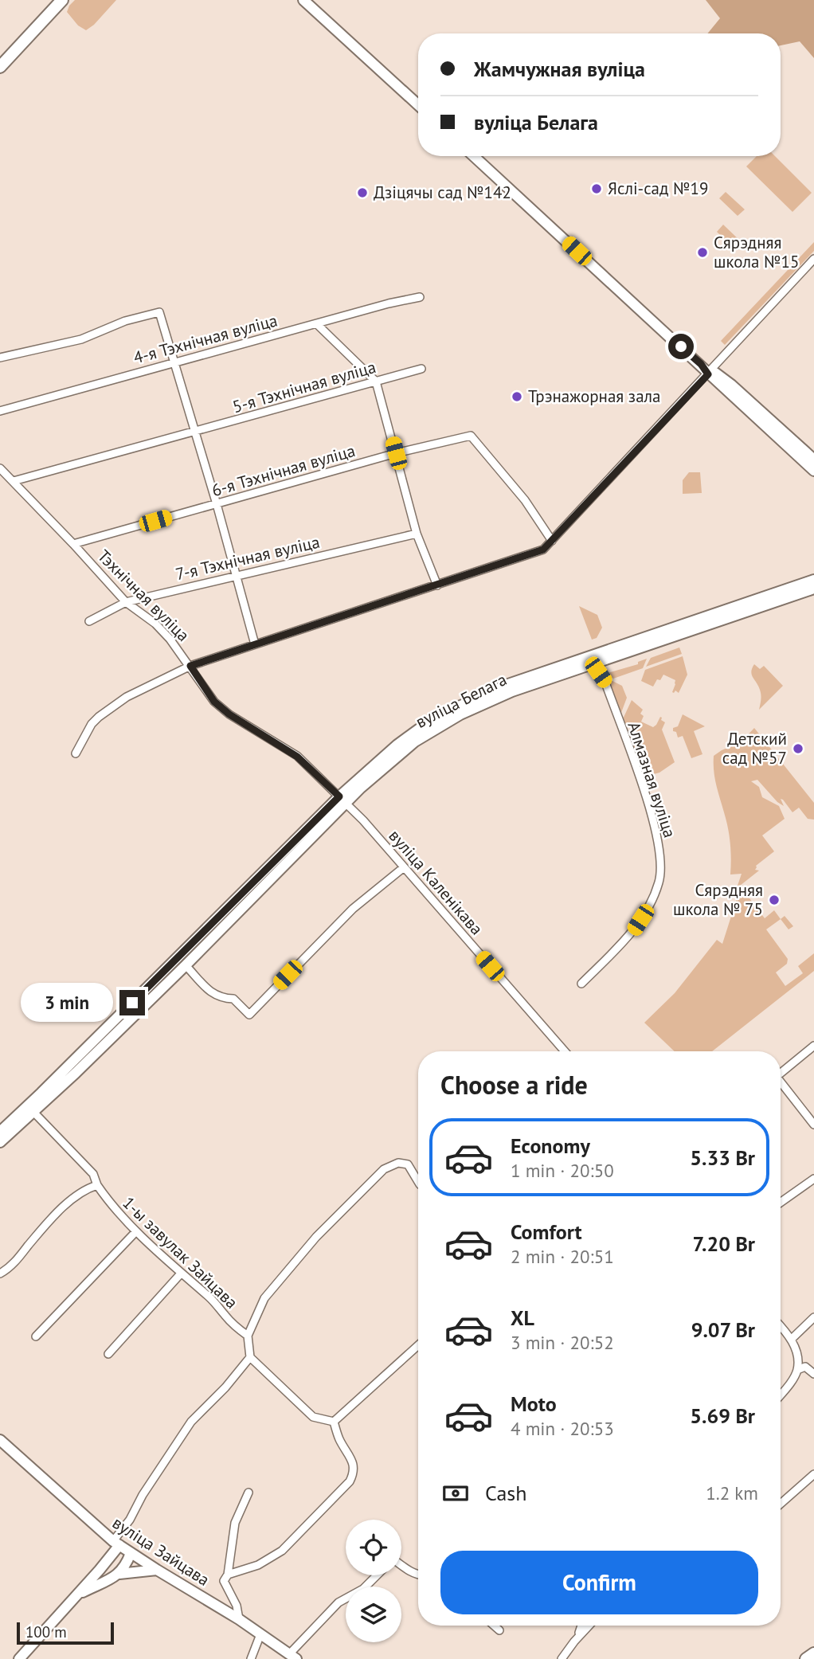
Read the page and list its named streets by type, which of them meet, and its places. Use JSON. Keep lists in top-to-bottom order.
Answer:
{
  "streets": {
    "street": [
      "4-я Тэхнічная вуліца",
      "5-я Тэхнічная вуліца",
      "6-я Тэхнічная вуліца",
      "7-я Тэхнічная вуліца",
      "Тэхнічная вуліца",
      "вуліца Белага",
      "Алмазная вуліца",
      "вуліца Каленікава",
      "1-ы завулак Зайцава",
      "вуліца Зайцава"
    ]
  },
  "crossings": [
    ["5-я Тэхнічная вуліца", "Тэхнічная вуліца"],
    ["6-я Тэхнічная вуліца", "Тэхнічная вуліца"],
    ["7-я Тэхнічная вуліца", "Тэхнічная вуліца"],
    ["Тэхнічная вуліца", "вуліца Белага"],
    ["Тэхнічная вуліца", "вуліца Каленікава"],
    ["вуліца Белага", "Алмазная вуліца"],
    ["вуліца Белага", "вуліца Каленікава"],
    ["вуліца Белага", "1-ы завулак Зайцава"]
  ],
  "places": [
    "Яслі-сад №19",
    "Дзіцячы сад №142",
    "Сярэдняя школа №15",
    "Трэнажорная зала",
    "Детский сад №57",
    "Сярэдняя школа № 75"
  ],
  "scale_bar": "100 m",
  "page": {
    "banner": ["Жамчужная вуліца", "вуліца Белага"],
    "bubble": "3 min",
    "heading": "Choose a ride",
    "list": [
      {
        "name": "Economy",
        "note": "1 min · 20:50",
        "value": "5.33 Br"
      },
      {
        "name": "Comfort",
        "note": "2 min · 20:51",
        "value": "7.20 Br"
      },
      {
        "name": "XL",
        "note": "3 min · 20:52",
        "value": "9.07 Br"
      },
      {
        "name": "Moto",
        "note": "4 min · 20:53",
        "value": "5.69 Br"
      }
    ],
    "pay": ["Cash", "1.2 km"],
    "buttons": "Confirm",
    "scale": "100 m"
  }
}
